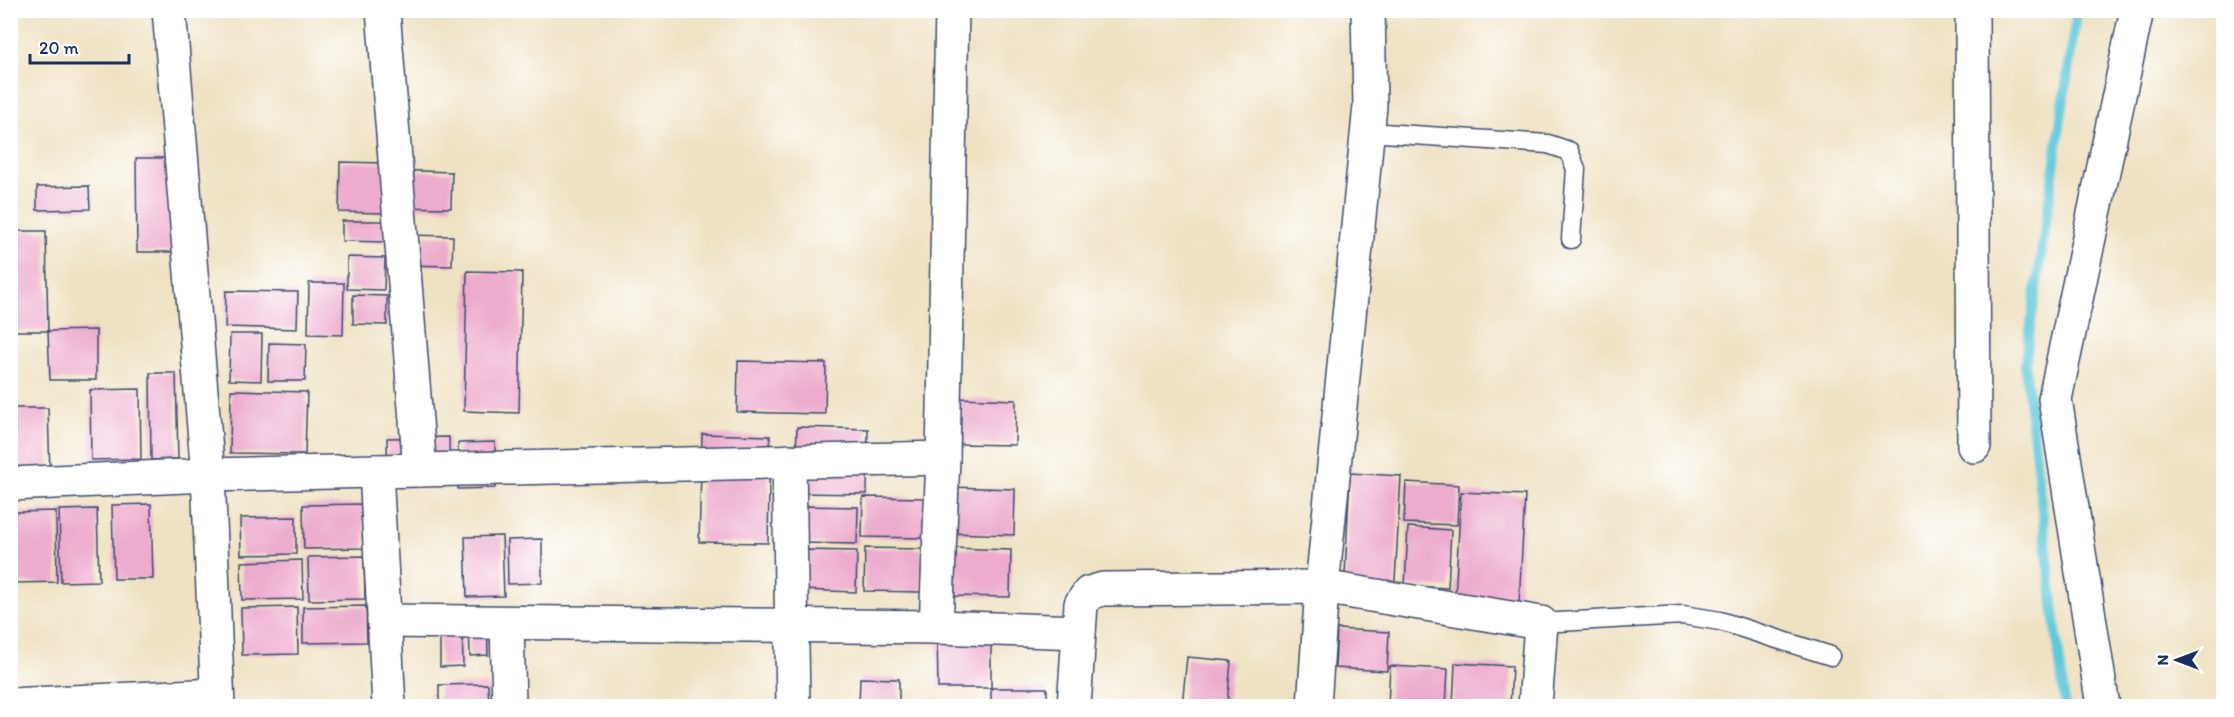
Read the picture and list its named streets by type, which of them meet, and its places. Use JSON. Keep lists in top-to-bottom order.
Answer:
{
  "scale_bar": "20 m",
  "north": "left"
}
